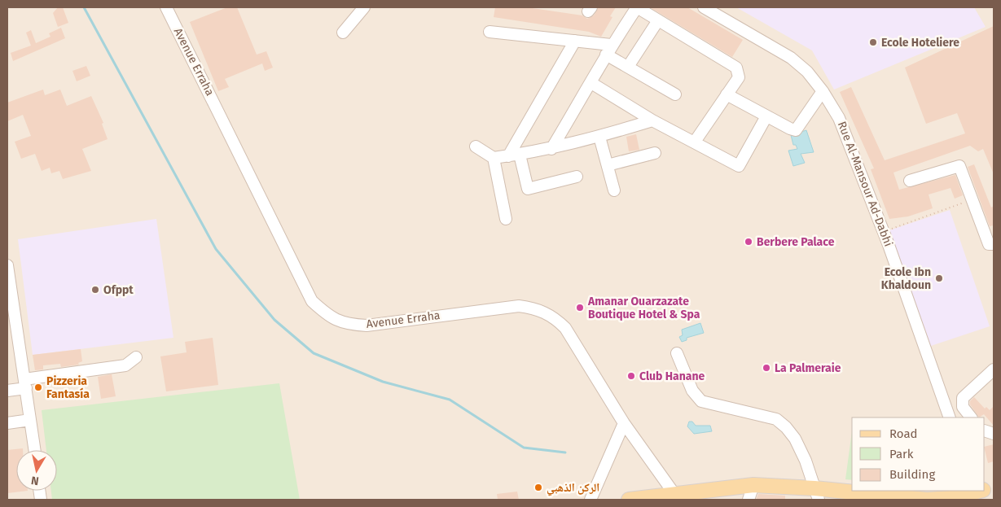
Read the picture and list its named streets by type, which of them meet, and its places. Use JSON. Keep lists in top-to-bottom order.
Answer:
{
  "streets": {
    "street": ["Avenue Erraha", "Rue Al-Mansour Ad-Dabhi"]
  },
  "places": [
    "Ecole Hoteliere",
    "Berbere Palace",
    "Ecole Ibn Khaldoun",
    "Ofppt",
    "Amanar Ouarzazate Boutique Hotel & Spa",
    "La Palmeraie",
    "Club Hanane",
    "Pizzeria Fantasía",
    "الركن الذهبي"
  ],
  "legend": ["Road", "Park", "Building"],
  "north": "bottom"
}
